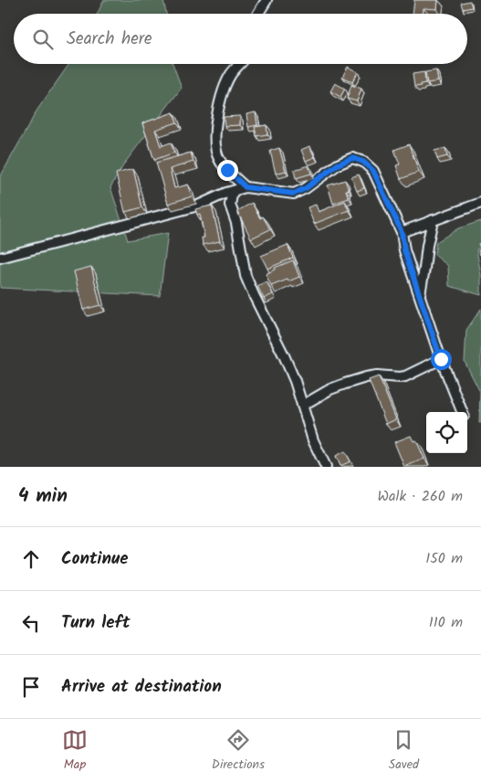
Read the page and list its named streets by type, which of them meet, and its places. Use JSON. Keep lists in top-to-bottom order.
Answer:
{
  "page": {
    "search": "Search here",
    "heading": ["4 min", "Walk · 260 m"],
    "list": [
      ["Continue", "150 m"],
      ["Turn left", "110 m"],
      "Arrive at destination"
    ],
    "nav": ["Map", "Directions", "Saved"]
  }
}
